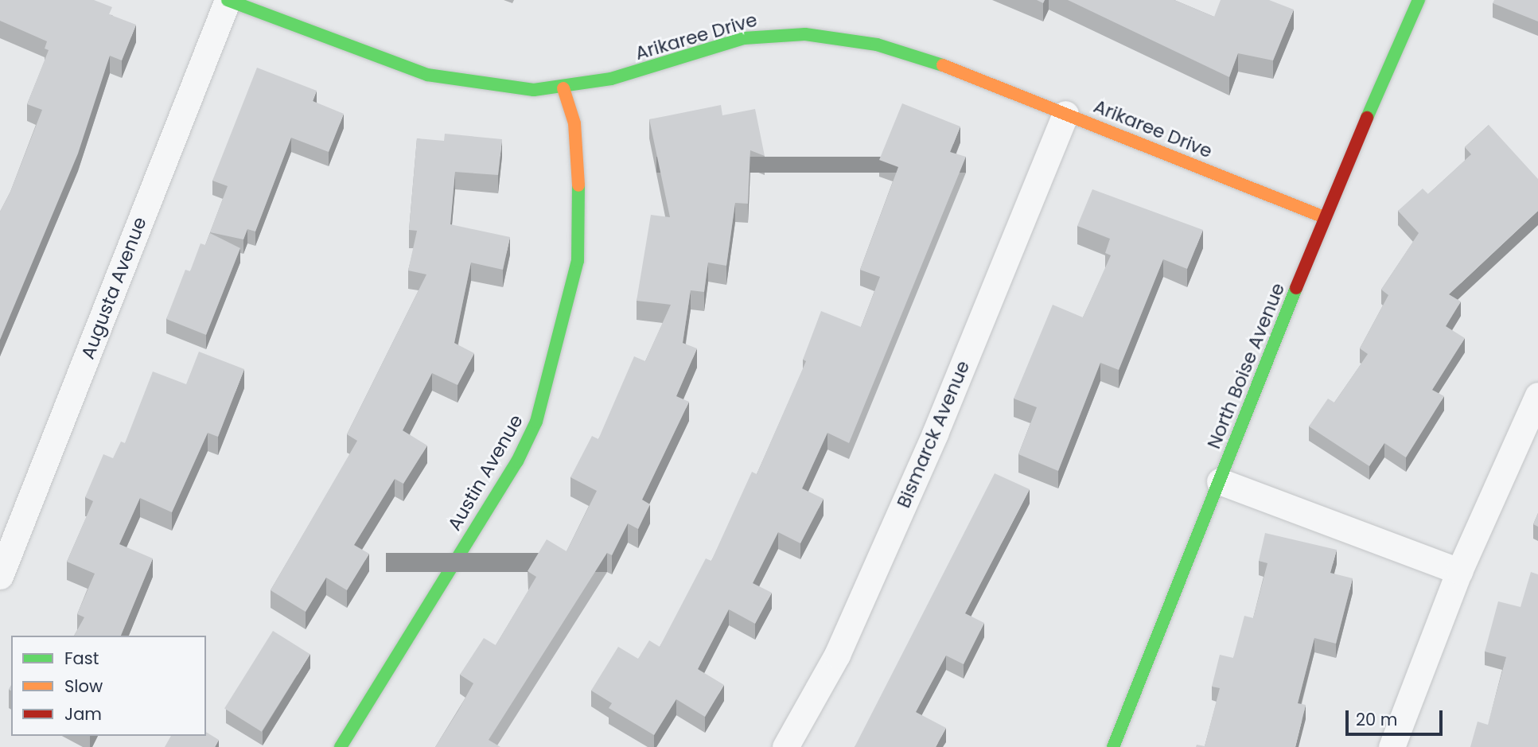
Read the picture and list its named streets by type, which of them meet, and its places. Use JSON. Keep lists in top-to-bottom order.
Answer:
{
  "streets": {
    "street": [
      "Arikaree Drive",
      "Augusta Avenue",
      "North Boise Avenue",
      "Bismarck Avenue",
      "Austin Avenue"
    ]
  },
  "crossings": [
    ["Arikaree Drive", "Augusta Avenue"],
    ["Arikaree Drive", "North Boise Avenue"],
    ["Arikaree Drive", "Bismarck Avenue"],
    ["Arikaree Drive", "Austin Avenue"]
  ],
  "legend": ["Fast", "Slow", "Jam"],
  "scale_bar": "20 m"
}
